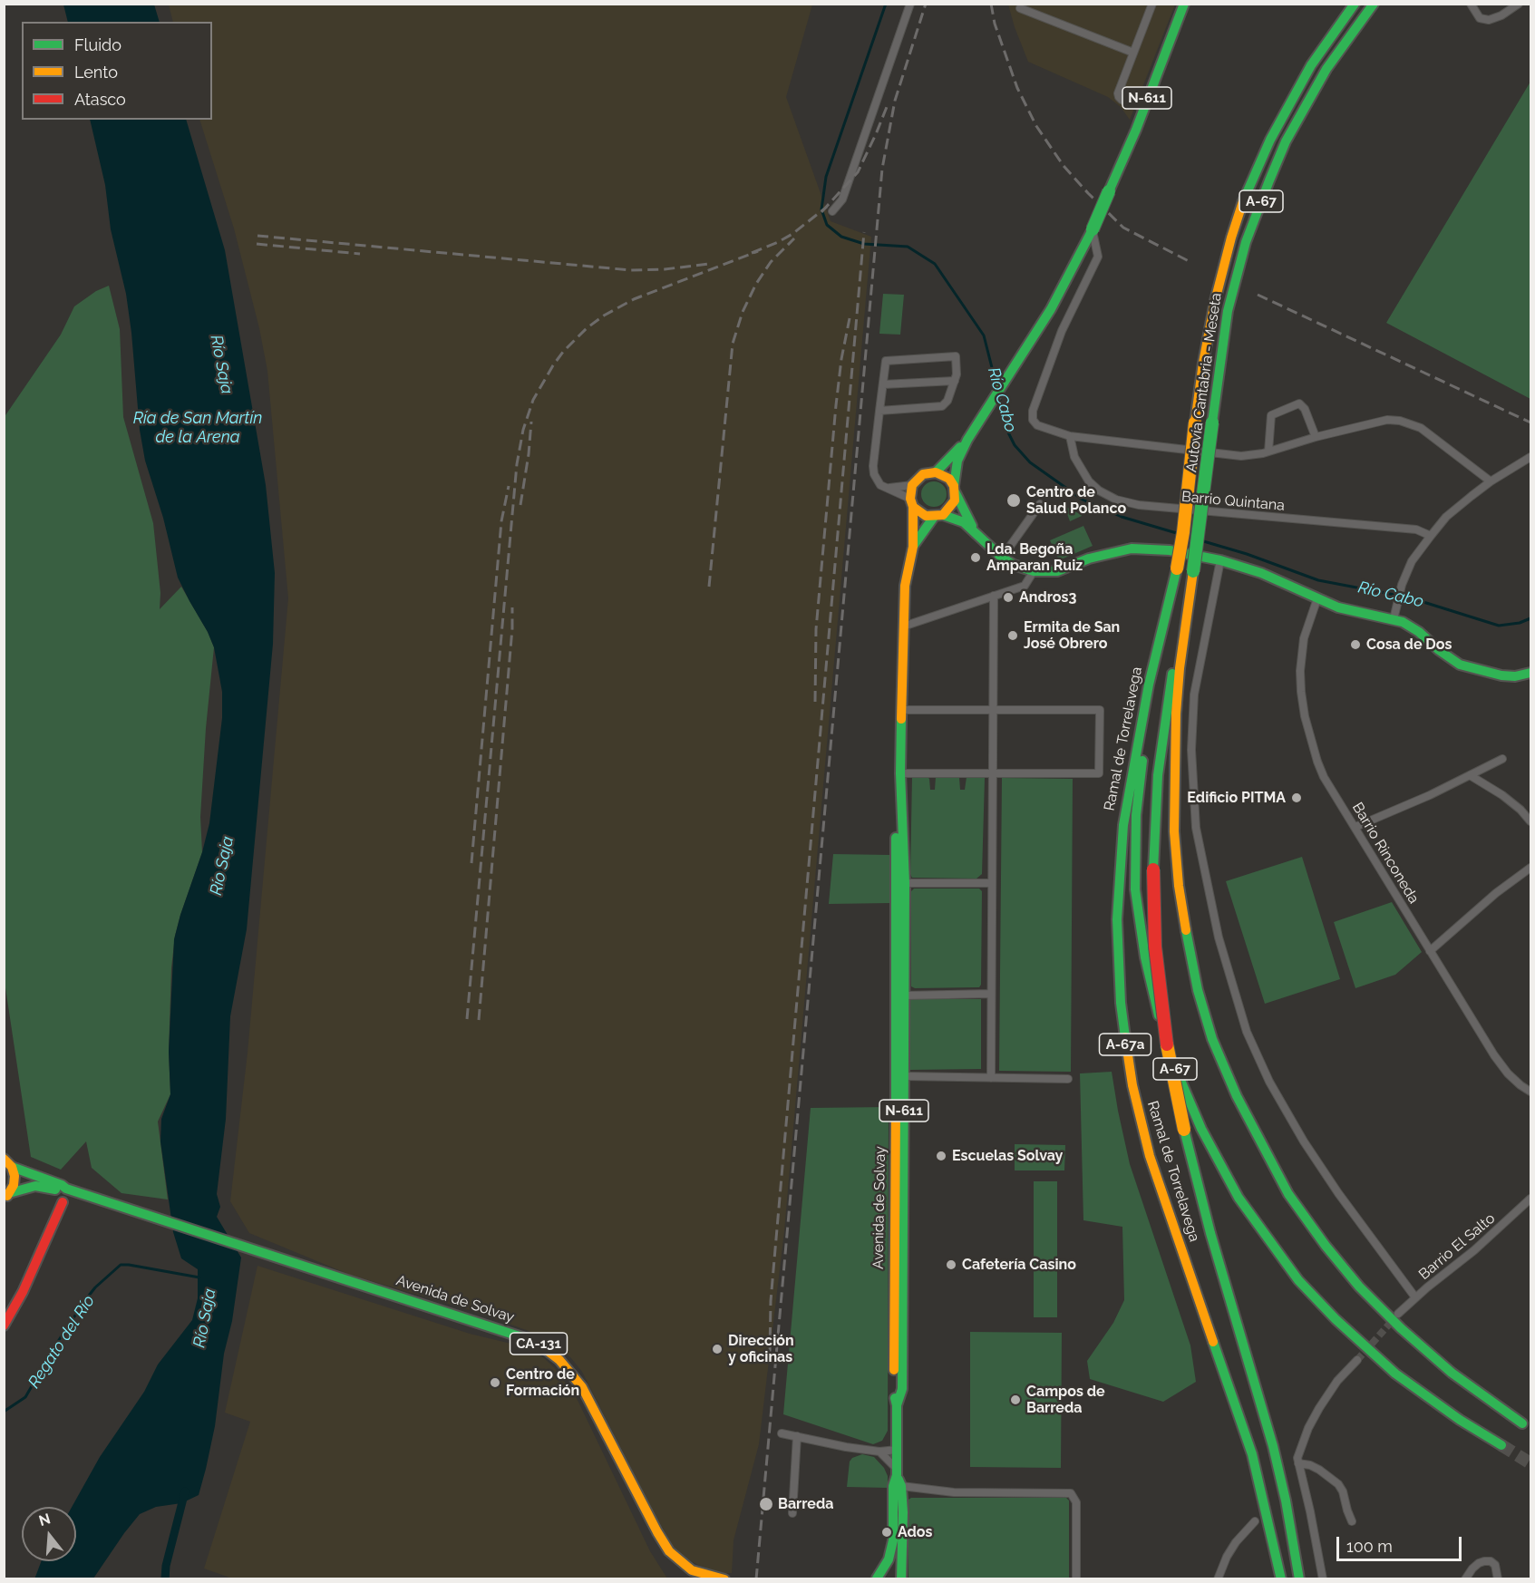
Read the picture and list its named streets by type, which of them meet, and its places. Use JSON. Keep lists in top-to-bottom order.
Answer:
{
  "streets": {
    "main road": [
      "N-611",
      "A-67",
      "Autovía Cantabria - Meseta",
      "Ramal de Torrelavega",
      "A-67a",
      "Avenida de Solvay",
      "CA-131"
    ],
    "street": ["Barrio Quintana", "Barrio Rinconeda", "Barrio El Salto"]
  },
  "crossings": [
    ["N-611", "Avenida de Solvay"],
    ["A-67", "Autovía Cantabria - Meseta"],
    ["A-67", "Ramal de Torrelavega"],
    ["Autovía Cantabria - Meseta", "Ramal de Torrelavega"],
    ["Avenida de Solvay", "CA-131"]
  ],
  "water": [
    "Río Saja",
    "Río Cabo",
    "Ría de San Martín de la Arena",
    "Regato del Río"
  ],
  "places": [
    "Centro de Salud Polanco",
    "Lda. Begoña Amparan Ruiz",
    "Andros3",
    "Ermita de San José Obrero",
    "Cosa de Dos",
    "Edificio PITMA",
    "Escuelas Solvay",
    "Cafetería Casino",
    "Dirección y oficinas",
    "Centro de Formación",
    "Campos de Barreda",
    "Barreda",
    "Ados"
  ],
  "legend": ["Fluido", "Lento", "Atasco"],
  "scale_bar": "100 m",
  "north": "top"
}
